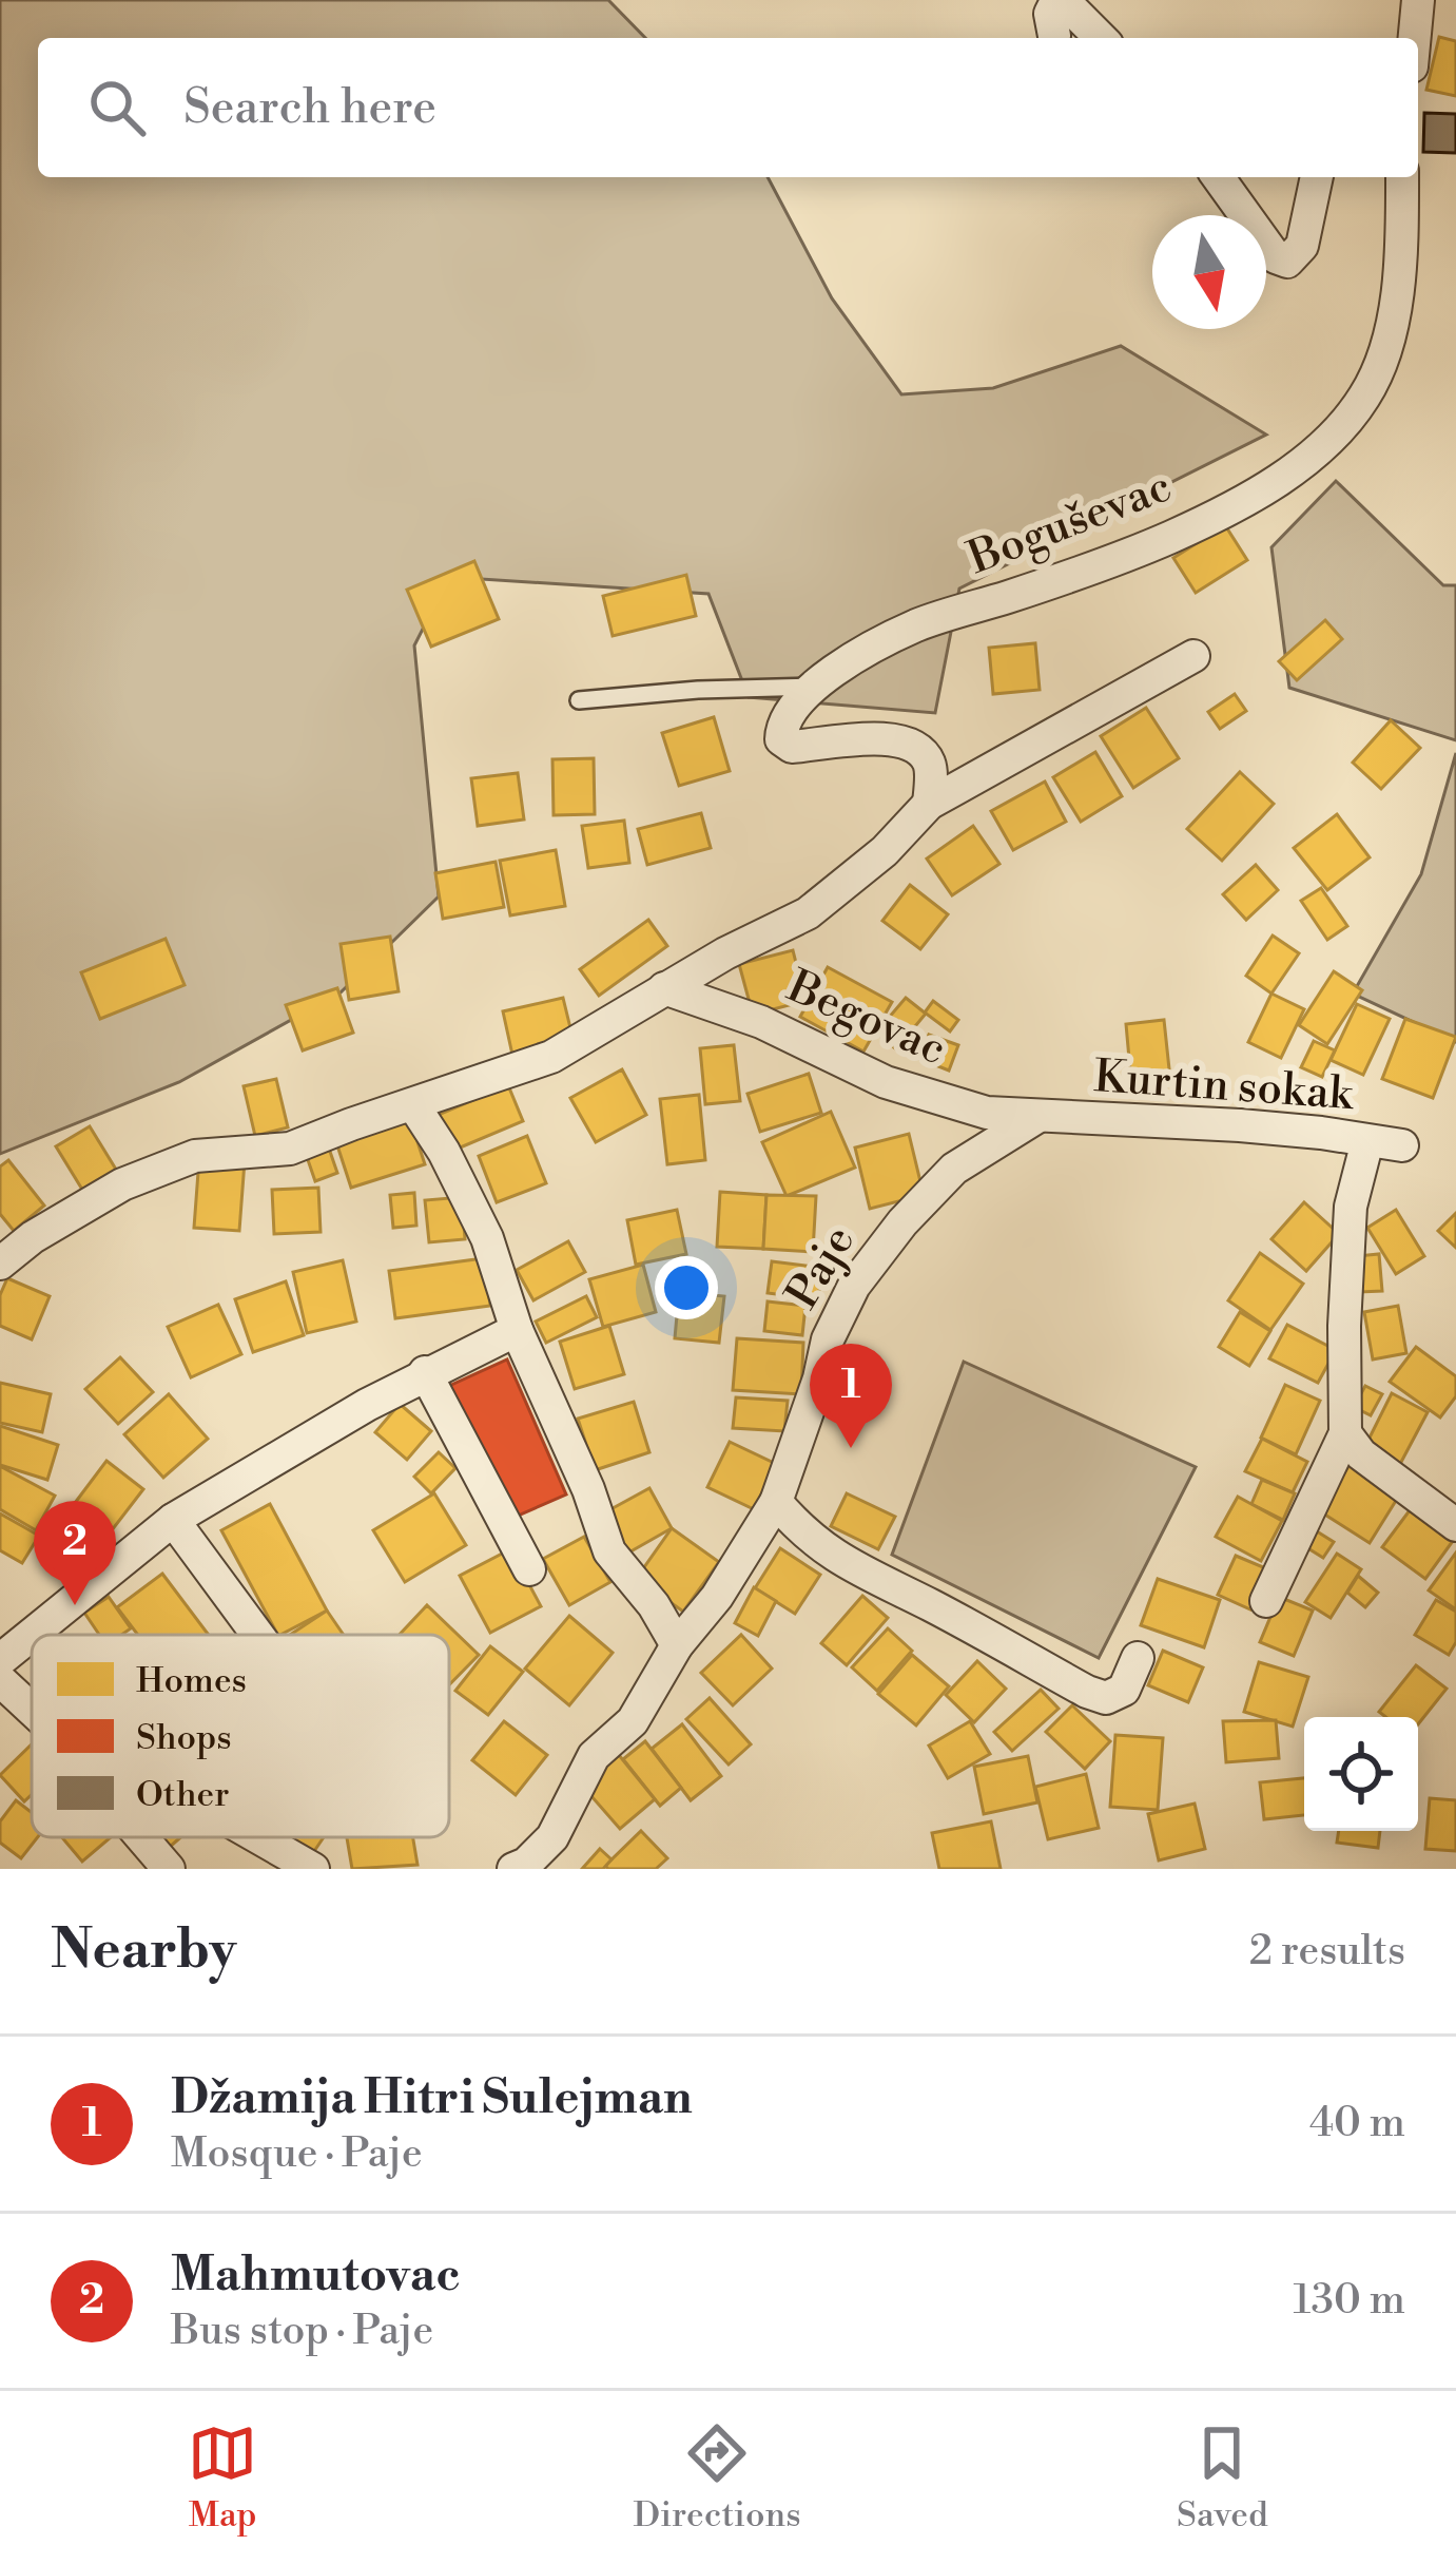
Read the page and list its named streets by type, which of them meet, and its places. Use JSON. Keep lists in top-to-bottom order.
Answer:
{
  "streets": {
    "street": [
      "Boguševac",
      "Begovac",
      "Kurtin sokak",
      "Paje"
    ]
  },
  "crossings": [
    ["Begovac", "Kurtin sokak"],
    ["Begovac", "Paje"],
    ["Kurtin sokak", "Paje"]
  ],
  "legend": ["Homes", "Shops", "Other"],
  "north": "bottom",
  "page": {
    "search": "Search here",
    "pins": ["1", "2"],
    "heading": ["Nearby", "2 results"],
    "list": [
      {
        "mark": "1",
        "name": "Džamija Hitri Sulejman",
        "note": "Mosque · Paje",
        "value": "40 m"
      },
      {
        "mark": "2",
        "name": "Mahmutovac",
        "note": "Bus stop · Paje",
        "value": "130 m"
      }
    ],
    "nav": ["Map", "Directions", "Saved"]
  }
}
